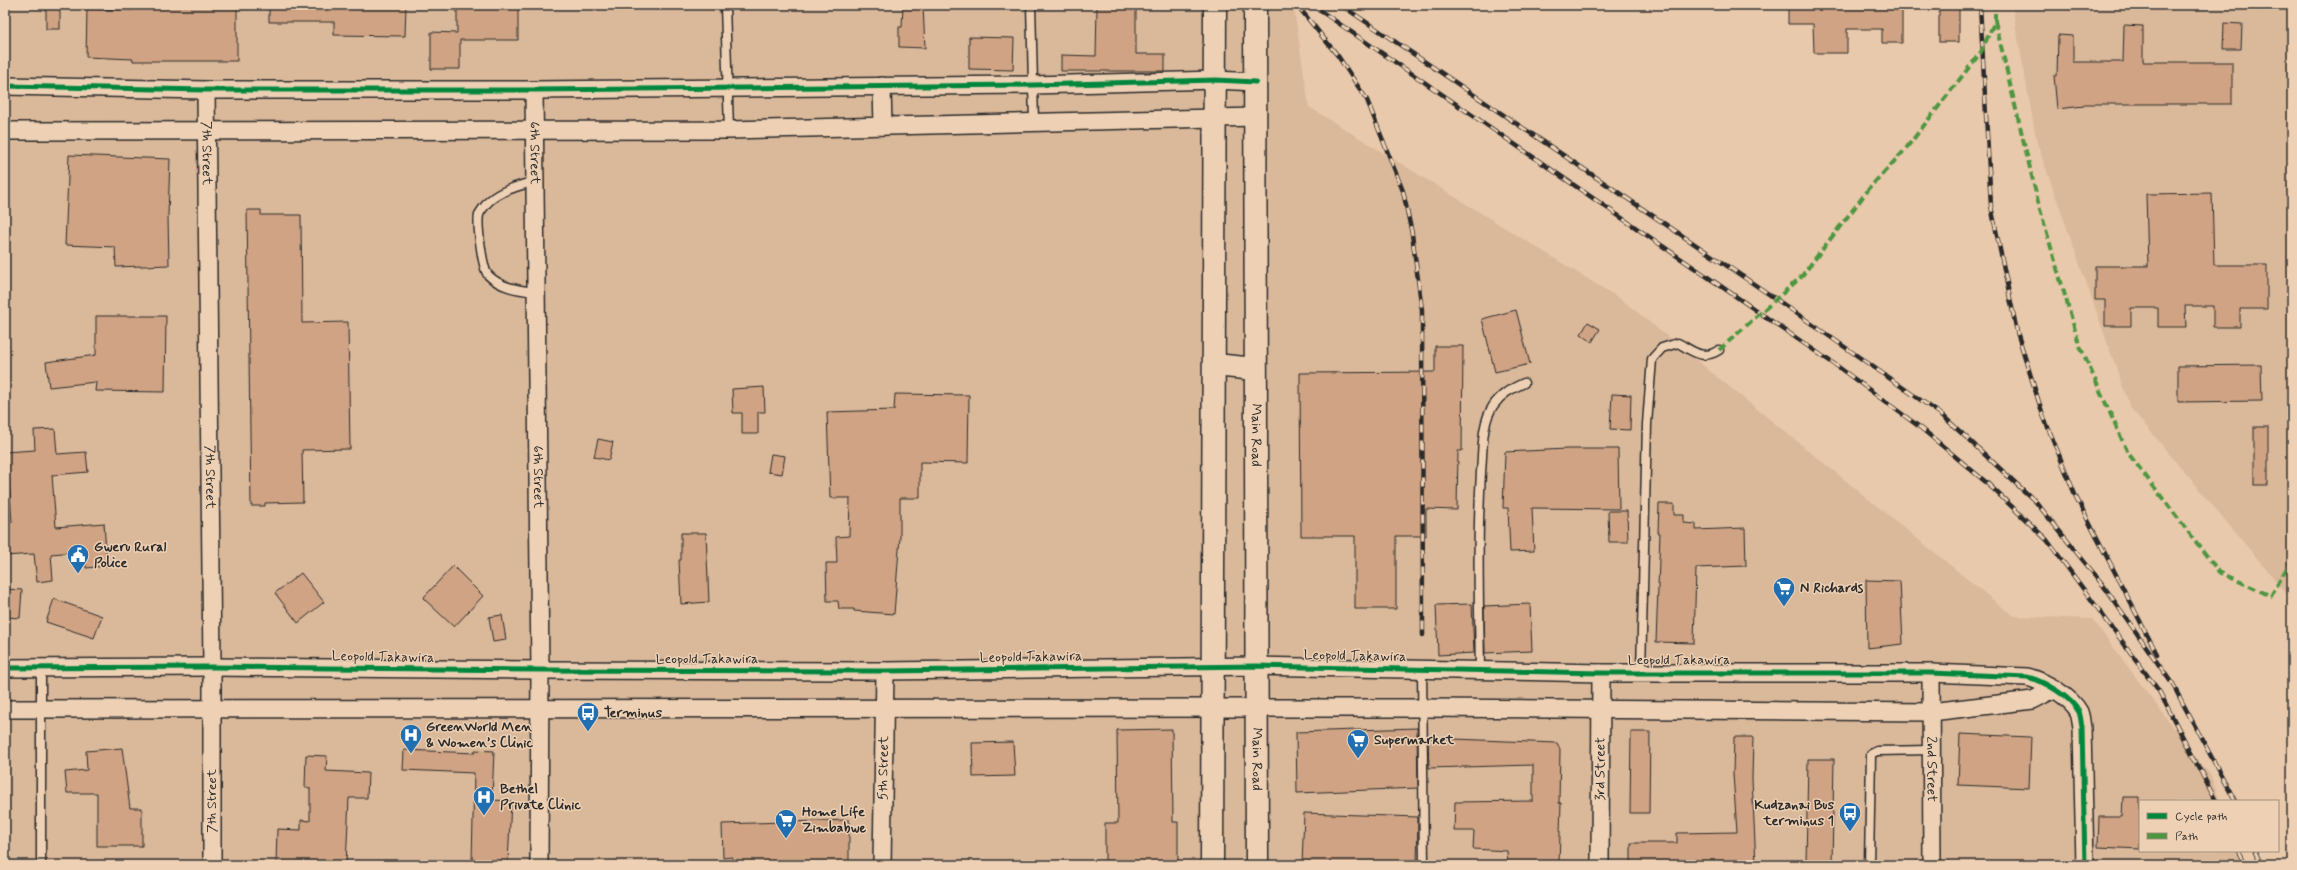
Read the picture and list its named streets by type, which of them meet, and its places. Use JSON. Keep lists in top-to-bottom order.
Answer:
{
  "streets": {
    "main road": ["Main Road"],
    "street": [
      "7th Street",
      "6th Street",
      "Leopold Takawira",
      "5th Street",
      "3rd Street",
      "2nd Street"
    ]
  },
  "crossings": [
    ["7th Street", "Leopold Takawira"],
    ["6th Street", "Leopold Takawira"],
    ["Main Road", "Leopold Takawira"],
    ["Leopold Takawira", "5th Street"],
    ["Leopold Takawira", "3rd Street"],
    ["Leopold Takawira", "2nd Street"]
  ],
  "places": {
    "public building": ["Gweru Rural Police"],
    "supermarket": ["N Richards", "Supermarket", "Home Life Zimbabwe"],
    "bus stop": ["Terminus", "Kudzanai Bus terminus 1"],
    "hospital": ["GreenWorld Men & Women’s Clinic", "Bethel Private Clinic"]
  },
  "legend": ["Cycle path", "Path"]
}
